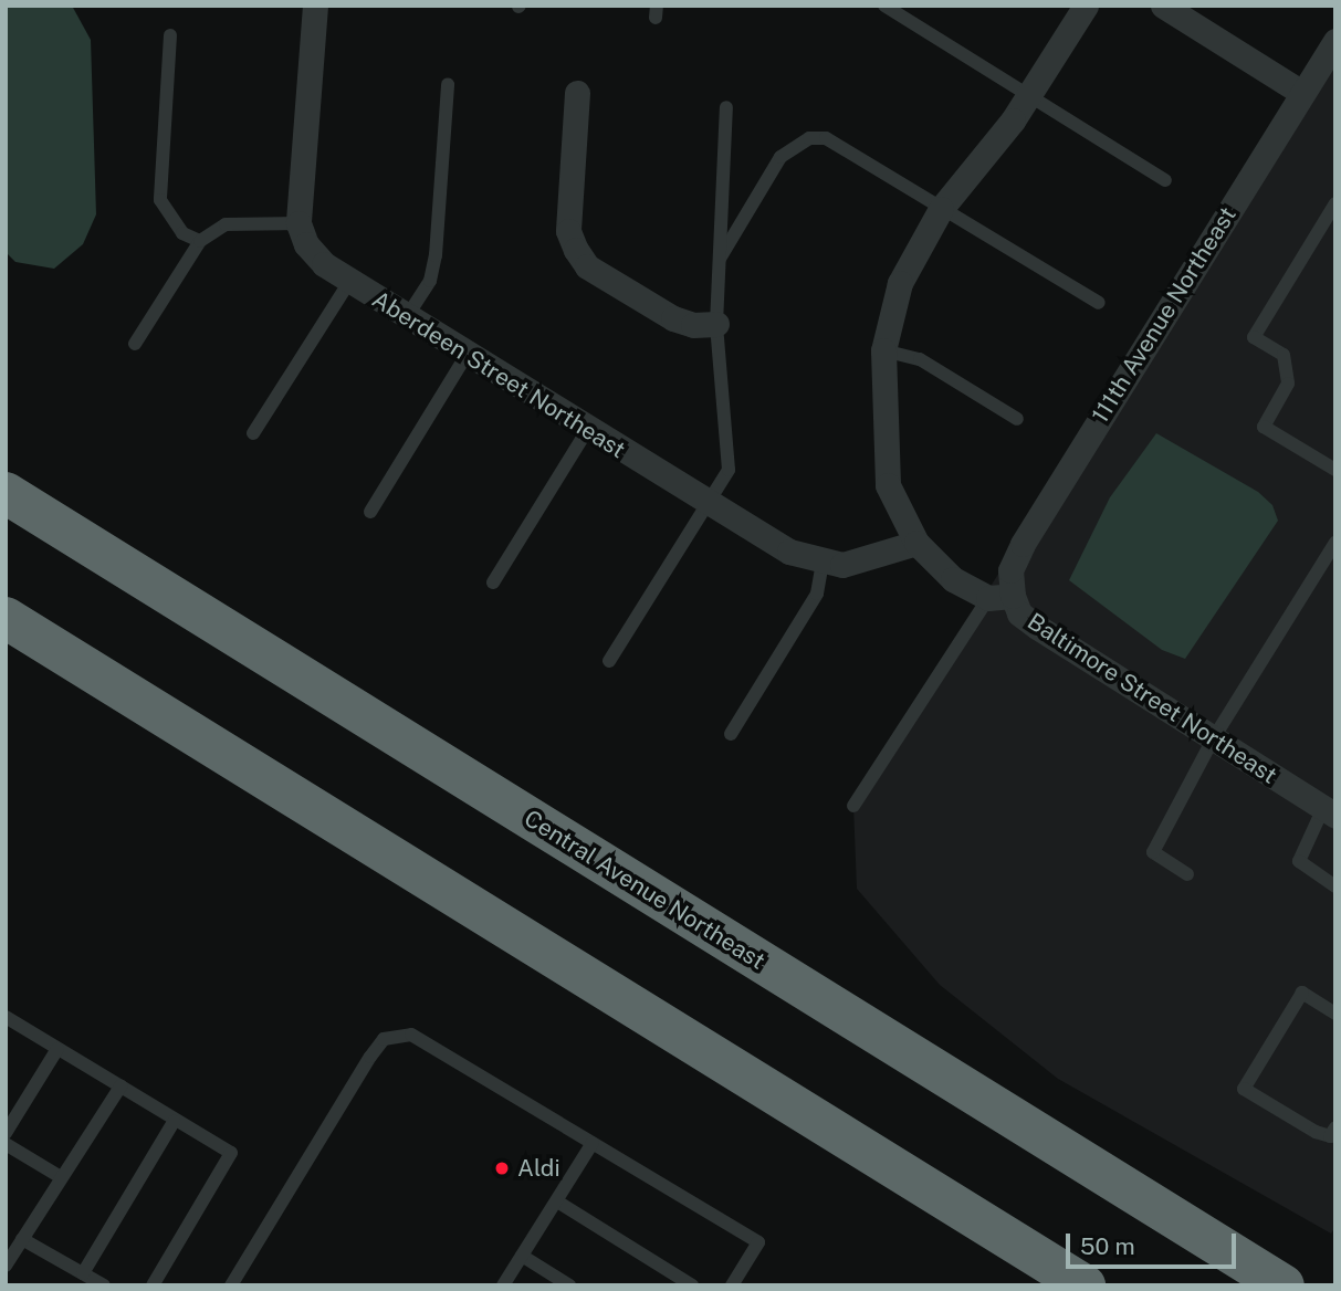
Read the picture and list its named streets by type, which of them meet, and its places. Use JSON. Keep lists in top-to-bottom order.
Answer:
{
  "streets": {
    "highway": ["Central Avenue Northeast"],
    "street": ["111th Avenue Northeast", "Aberdeen Street Northeast", "Baltimore Street Northeast"]
  },
  "crossings": [
    ["111th Avenue Northeast", "Baltimore Street Northeast"],
    ["Aberdeen Street Northeast", "Baltimore Street Northeast"]
  ],
  "places": ["Aldi"],
  "scale_bar": "50 m"
}
